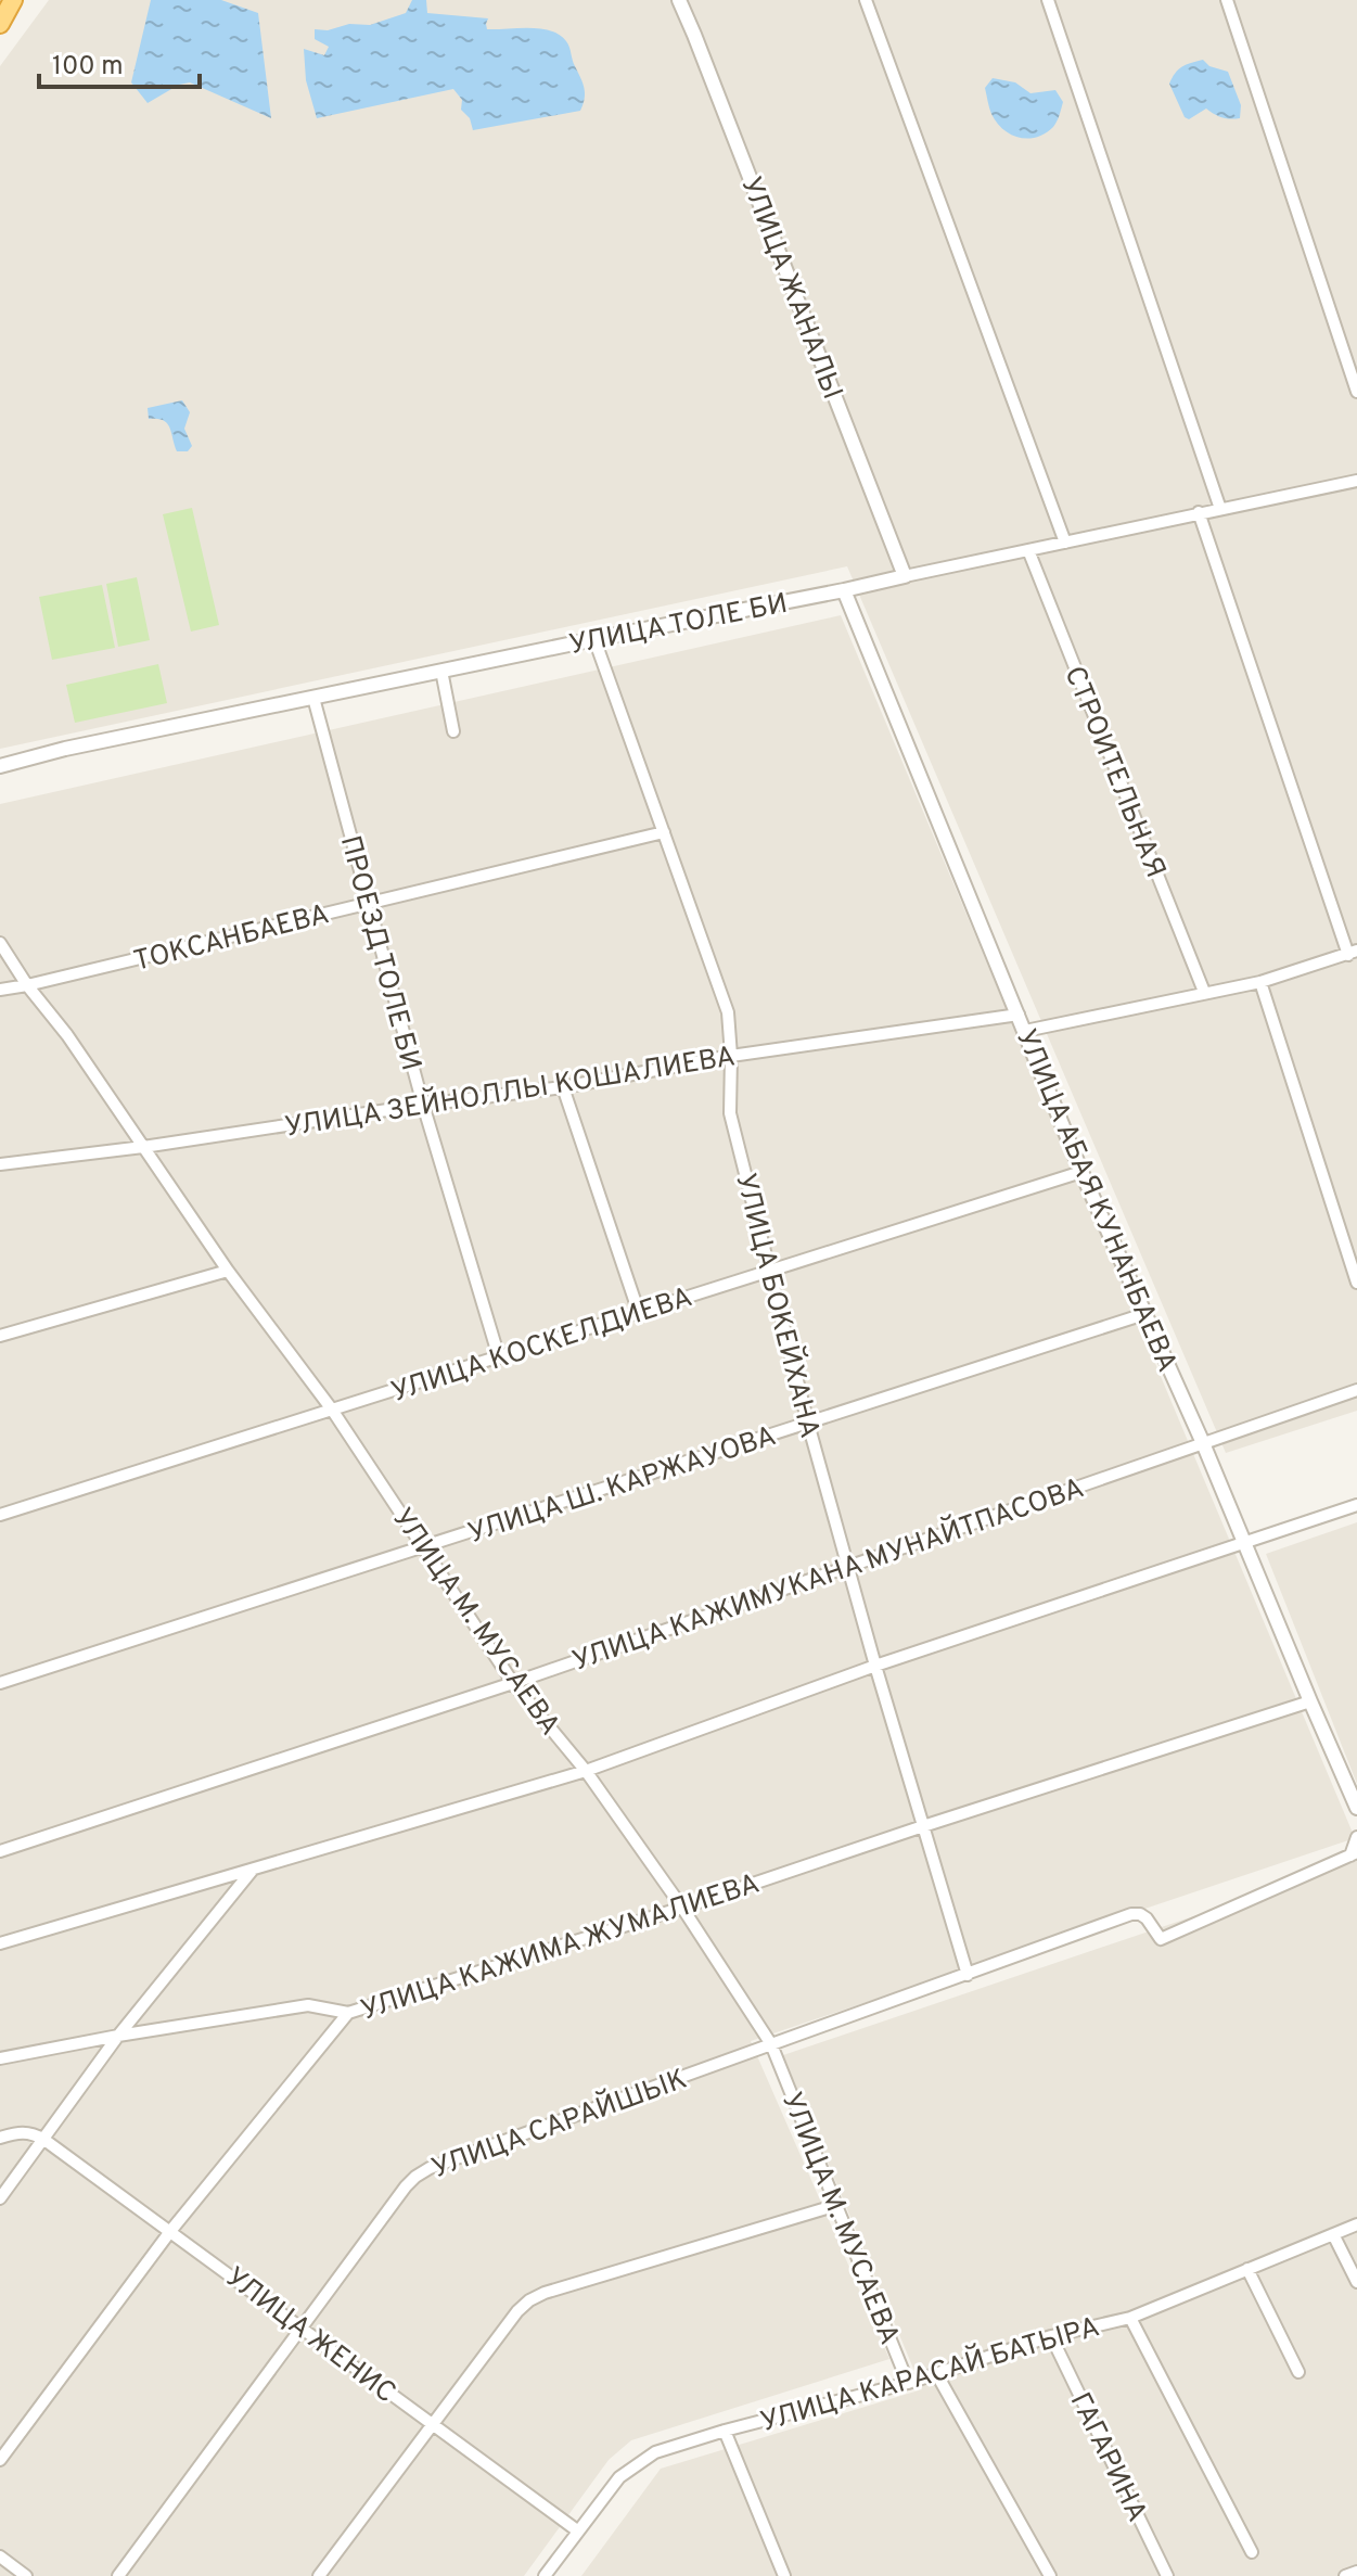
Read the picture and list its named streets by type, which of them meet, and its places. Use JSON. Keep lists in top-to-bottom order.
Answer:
{
  "streets": {
    "street": [
      "УЛИЦА ЖАНАЛЫ",
      "УЛИЦА ТОЛЕ БИ",
      "СТРОИТЕЛЬНАЯ",
      "ТОКСАНБАЕВА",
      "ПРОЕЗД ТОЛЕ БИ",
      "УЛИЦА ЗЕЙНОЛЛЫ КОШАЛИЕВА",
      "УЛИЦА АБАЯ КУНАНБАЕВА",
      "УЛИЦА БОКЕЙХАНА",
      "УЛИЦА КОСКЕЛДИЕВА",
      "УЛИЦА Ш. КАРЖАУОВА",
      "УЛИЦА КАЖИМУКАНА МУНАЙТПАСОВА",
      "УЛИЦА М. МУСАЕВА",
      "УЛИЦА КАЖИМА ЖУМАЛИЕВА",
      "УЛИЦА САРАЙШЫК",
      "УЛИЦА ЖЕНИС",
      "УЛИЦА КАРАСАЙ БАТЫРА",
      "ГАГАРИНА"
    ]
  },
  "crossings": [
    ["УЛИЦА ЖАНАЛЫ", "УЛИЦА ТОЛЕ БИ"],
    ["УЛИЦА ТОЛЕ БИ", "СТРОИТЕЛЬНАЯ"],
    ["УЛИЦА ТОЛЕ БИ", "ПРОЕЗД ТОЛЕ БИ"],
    ["УЛИЦА ТОЛЕ БИ", "УЛИЦА АБАЯ КУНАНБАЕВА"],
    ["УЛИЦА ТОЛЕ БИ", "УЛИЦА БОКЕЙХАНА"],
    ["ТОКСАНБАЕВА", "ПРОЕЗД ТОЛЕ БИ"],
    ["ТОКСАНБАЕВА", "УЛИЦА БОКЕЙХАНА"],
    ["ТОКСАНБАЕВА", "УЛИЦА М. МУСАЕВА"],
    ["ПРОЕЗД ТОЛЕ БИ", "УЛИЦА ЗЕЙНОЛЛЫ КОШАЛИЕВА"],
    ["ПРОЕЗД ТОЛЕ БИ", "УЛИЦА КОСКЕЛДИЕВА"],
    ["УЛИЦА ЗЕЙНОЛЛЫ КОШАЛИЕВА", "УЛИЦА АБАЯ КУНАНБАЕВА"],
    ["УЛИЦА ЗЕЙНОЛЛЫ КОШАЛИЕВА", "УЛИЦА БОКЕЙХАНА"],
    ["УЛИЦА ЗЕЙНОЛЛЫ КОШАЛИЕВА", "УЛИЦА М. МУСАЕВА"],
    ["УЛИЦА АБАЯ КУНАНБАЕВА", "УЛИЦА КОСКЕЛДИЕВА"],
    ["УЛИЦА АБАЯ КУНАНБАЕВА", "УЛИЦА Ш. КАРЖАУОВА"],
    ["УЛИЦА АБАЯ КУНАНБАЕВА", "УЛИЦА КАЖИМУКАНА МУНАЙТПАСОВА"],
    ["УЛИЦА АБАЯ КУНАНБАЕВА", "УЛИЦА КАЖИМА ЖУМАЛИЕВА"],
    ["УЛИЦА БОКЕЙХАНА", "УЛИЦА КОСКЕЛДИЕВА"],
    ["УЛИЦА БОКЕЙХАНА", "УЛИЦА Ш. КАРЖАУОВА"],
    ["УЛИЦА БОКЕЙХАНА", "УЛИЦА КАЖИМУКАНА МУНАЙТПАСОВА"],
    ["УЛИЦА БОКЕЙХАНА", "УЛИЦА КАЖИМА ЖУМАЛИЕВА"],
    ["УЛИЦА БОКЕЙХАНА", "УЛИЦА САРАЙШЫК"],
    ["УЛИЦА КОСКЕЛДИЕВА", "УЛИЦА М. МУСАЕВА"],
    ["УЛИЦА Ш. КАРЖАУОВА", "УЛИЦА М. МУСАЕВА"],
    ["УЛИЦА КАЖИМУКАНА МУНАЙТПАСОВА", "УЛИЦА М. МУСАЕВА"],
    ["УЛИЦА М. МУСАЕВА", "УЛИЦА КАЖИМА ЖУМАЛИЕВА"],
    ["УЛИЦА М. МУСАЕВА", "УЛИЦА САРАЙШЫК"],
    ["УЛИЦА М. МУСАЕВА", "УЛИЦА КАРАСАЙ БАТЫРА"],
    ["УЛИЦА КАЖИМА ЖУМАЛИЕВА", "УЛИЦА ЖЕНИС"],
    ["УЛИЦА САРАЙШЫК", "УЛИЦА ЖЕНИС"],
    ["УЛИЦА ЖЕНИС", "УЛИЦА КАРАСАЙ БАТЫРА"],
    ["УЛИЦА КАРАСАЙ БАТЫРА", "ГАГАРИНА"]
  ],
  "scale_bar": "100 m"
}
